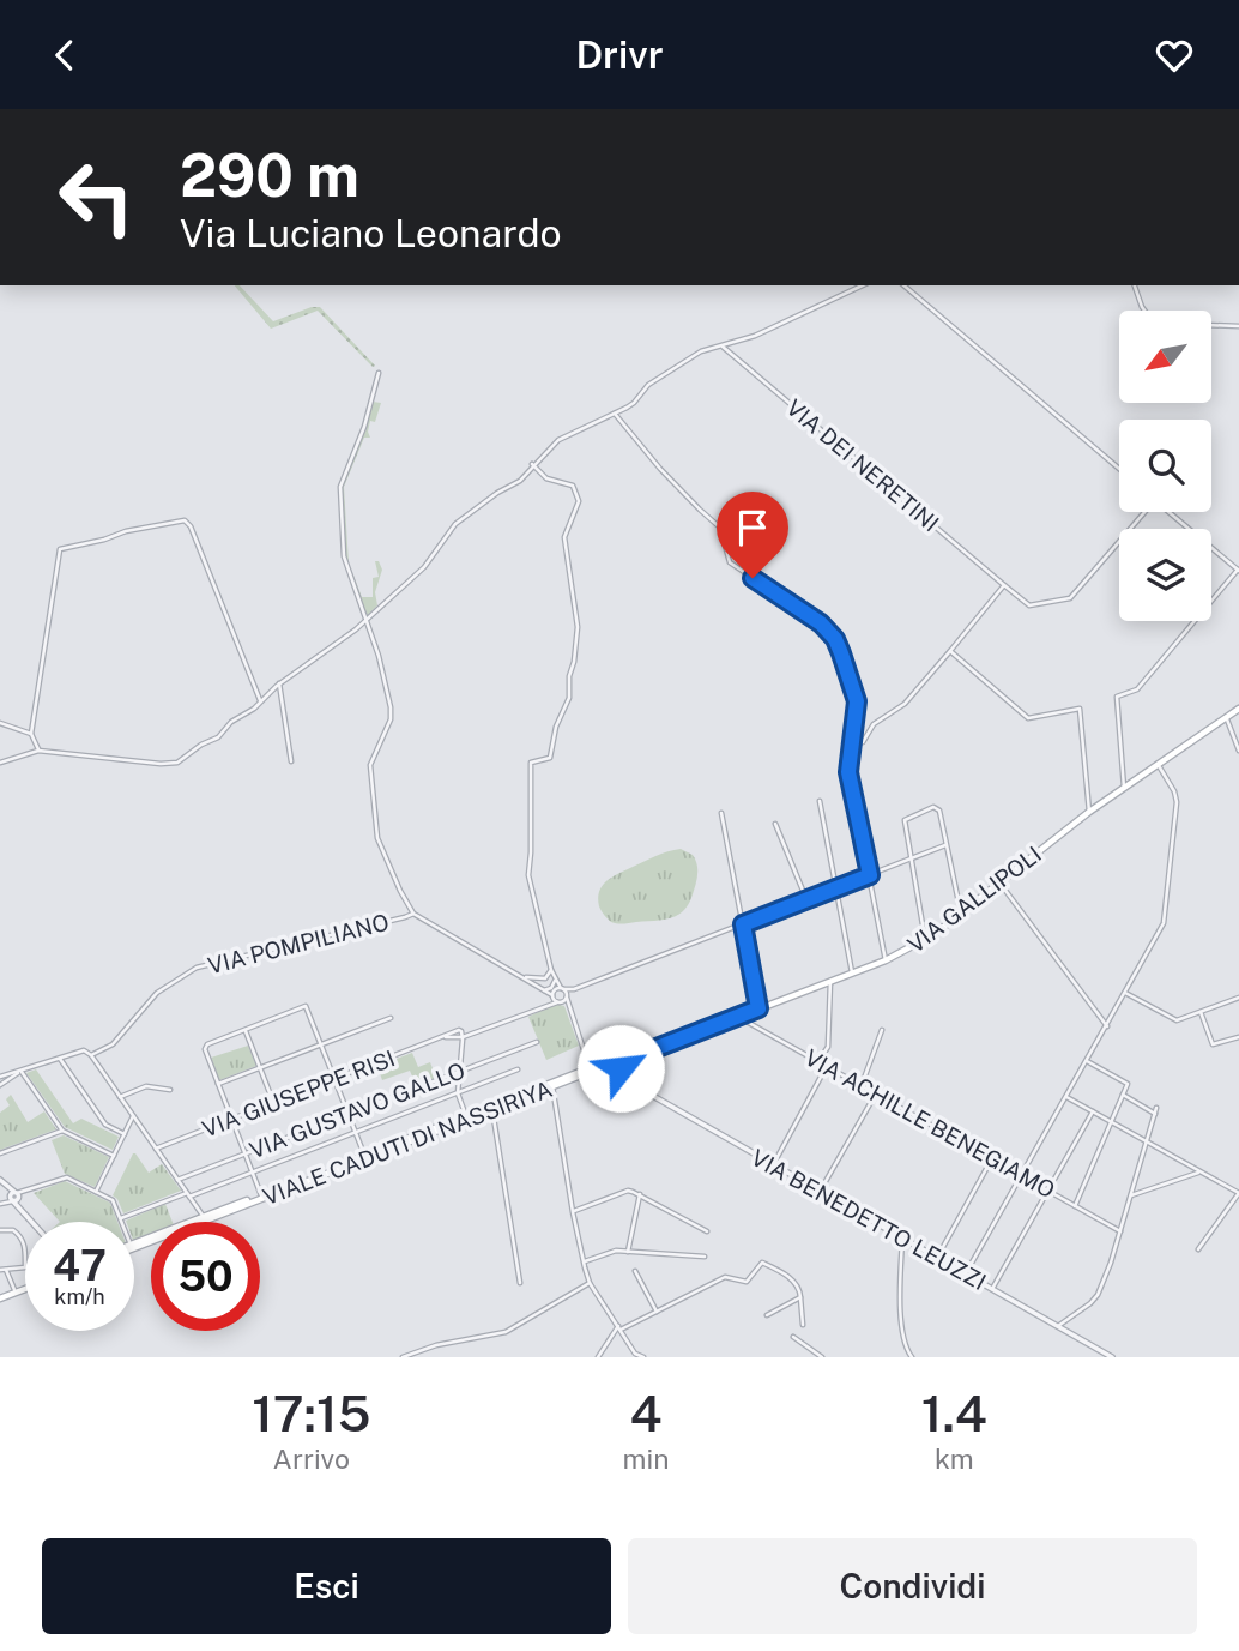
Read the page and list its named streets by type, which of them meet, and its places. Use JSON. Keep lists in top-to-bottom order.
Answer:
{
  "streets": {
    "main road": ["VIA GALLIPOLI", "VIALE CADUTI DI NASSIRIYA"],
    "street": [
      "VIA DEI NERETINI",
      "VIA POMPILIANO",
      "VIA GIUSEPPE RISI",
      "VIA GUSTAVO GALLO",
      "VIA ACHILLE BENEGIAMO",
      "VIA BENEDETTO LEUZZI"
    ]
  },
  "crossings": [
    ["VIA GALLIPOLI", "VIA ACHILLE BENEGIAMO"],
    ["VIA GALLIPOLI", "VIALE CADUTI DI NASSIRIYA"],
    ["VIA GALLIPOLI", "VIA BENEDETTO LEUZZI"],
    ["VIALE CADUTI DI NASSIRIYA", "VIA BENEDETTO LEUZZI"]
  ],
  "north": "bottom left",
  "page": {
    "header": "Drivr",
    "turn": ["290 m", "Via Luciano Leonardo"],
    "speed": "47 km/h",
    "limit": "50",
    "eta": [
      "17:15",
      "Arrivo",
      "4",
      "min",
      "1.4",
      "km"
    ],
    "buttons": ["Esci", "Condividi"]
  }
}
